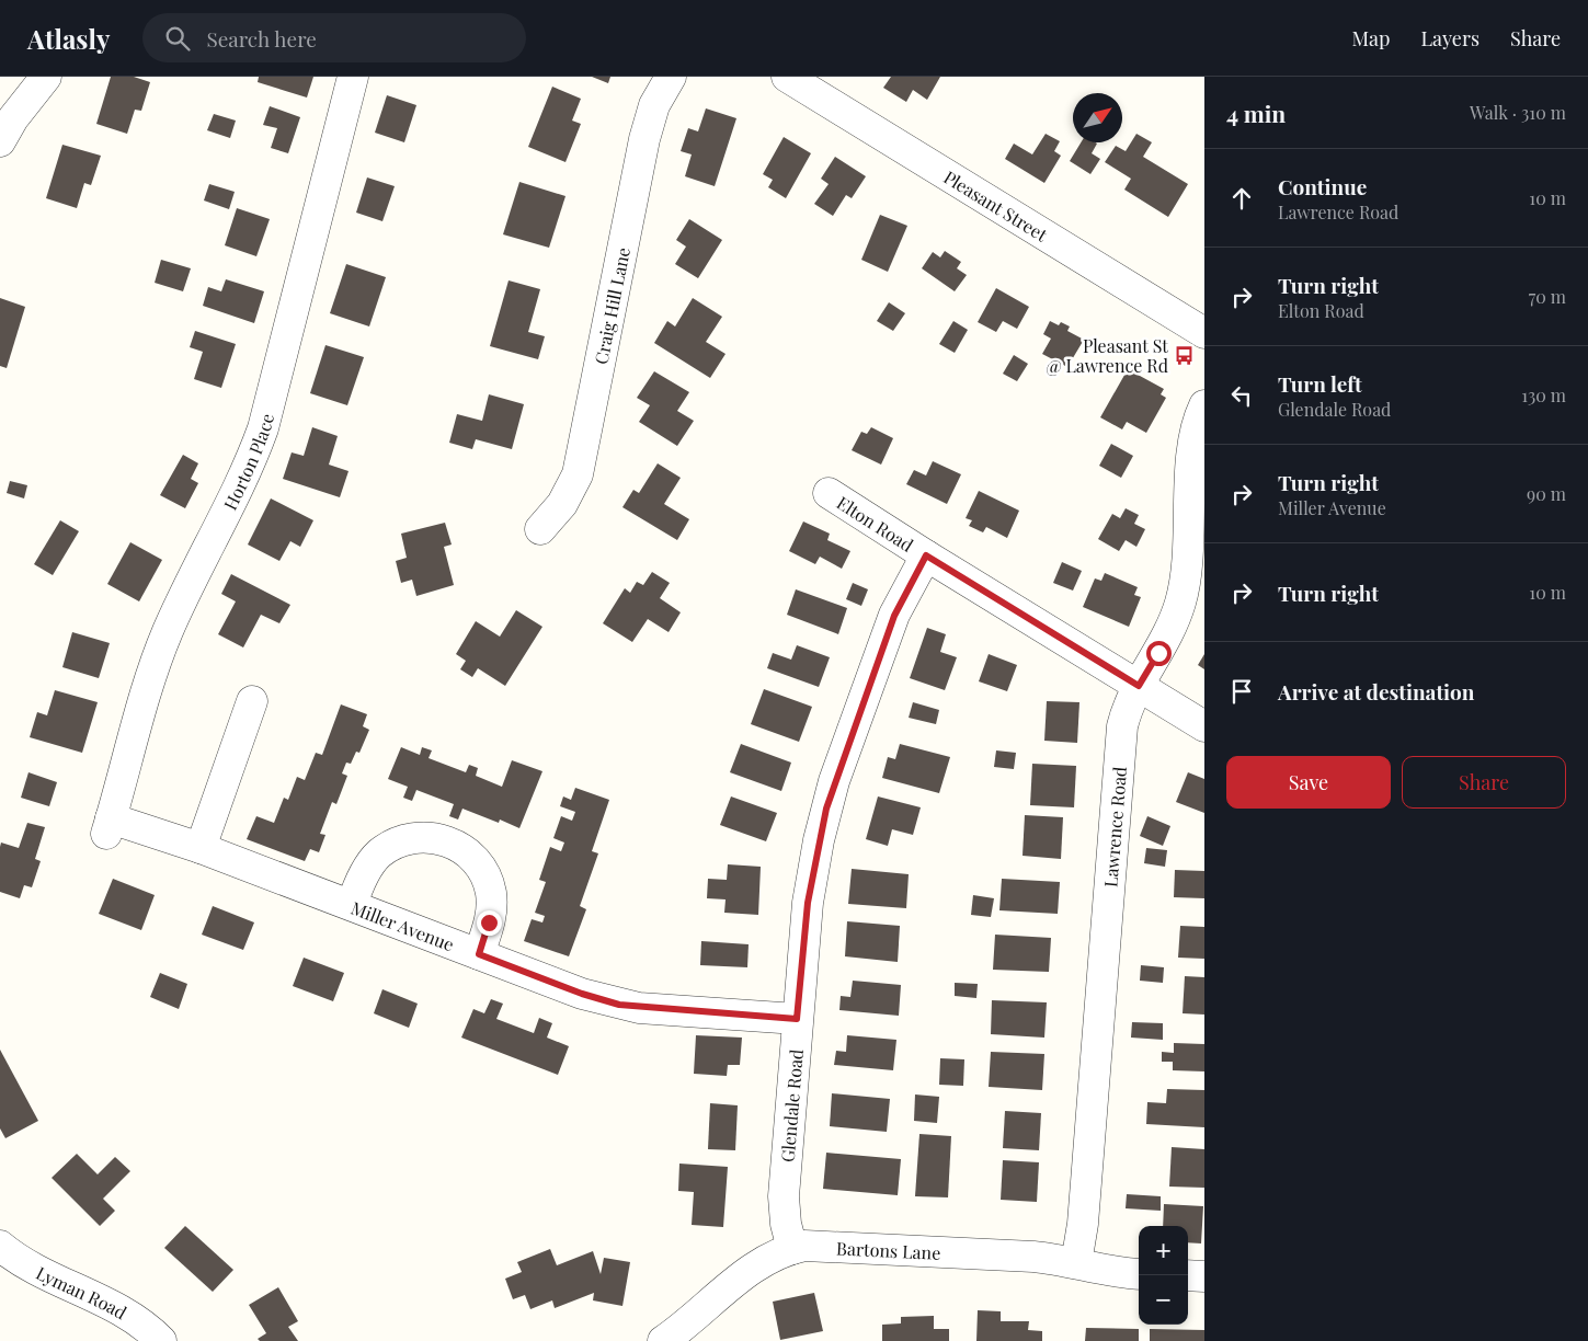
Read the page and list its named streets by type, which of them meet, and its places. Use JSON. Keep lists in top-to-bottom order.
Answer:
{
  "streets": {
    "street": [
      "Pleasant Street",
      "Craig Hill Lane",
      "Horton Place",
      "Elton Road",
      "Lawrence Road",
      "Miller Avenue",
      "Glendale Road",
      "Bartons Lane",
      "Lyman Road"
    ]
  },
  "crossings": [
    ["Horton Place", "Miller Avenue"],
    ["Elton Road", "Lawrence Road"],
    ["Elton Road", "Glendale Road"],
    ["Lawrence Road", "Bartons Lane"],
    ["Miller Avenue", "Glendale Road"],
    ["Glendale Road", "Bartons Lane"]
  ],
  "places": {
    "bus stop": ["Pleasant St @ Lawrence Rd"]
  },
  "north": "top right",
  "page": {
    "header": "Atlasly",
    "search": "Search here",
    "nav": ["Map", "Layers", "Share"],
    "heading": ["4 min", "Walk · 310 m"],
    "list": [
      ["Continue", "Lawrence Road", "10 m"],
      ["Turn right", "Elton Road", "70 m"],
      ["Turn left", "Glendale Road", "130 m"],
      ["Turn right", "Miller Avenue", "90 m"],
      ["Turn right", "10 m"],
      "Arrive at destination"
    ],
    "buttons": ["Save", "Share"],
    "map_buttons": ["+", "−"]
  }
}
